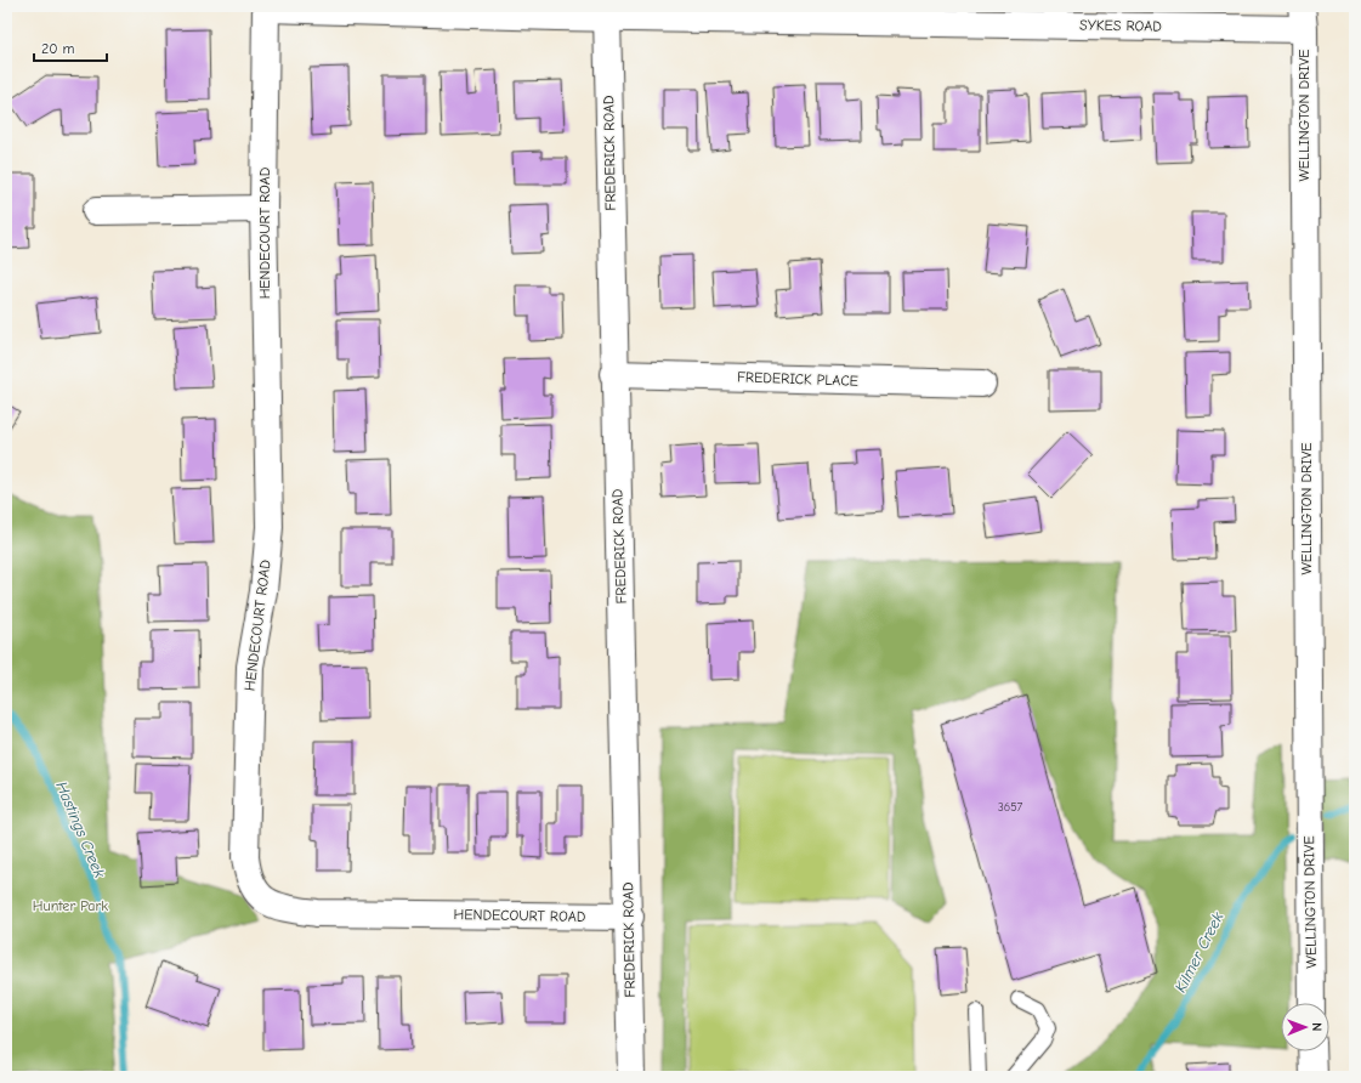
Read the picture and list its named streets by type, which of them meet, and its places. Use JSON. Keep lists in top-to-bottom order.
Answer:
{
  "streets": {
    "street": [
      "SYKES ROAD",
      "WELLINGTON DRIVE",
      "FREDERICK ROAD",
      "HENDECOURT ROAD",
      "FREDERICK PLACE"
    ]
  },
  "crossings": [
    ["SYKES ROAD", "WELLINGTON DRIVE"],
    ["SYKES ROAD", "FREDERICK ROAD"],
    ["SYKES ROAD", "HENDECOURT ROAD"],
    ["FREDERICK ROAD", "HENDECOURT ROAD"],
    ["FREDERICK ROAD", "FREDERICK PLACE"]
  ],
  "water": ["Hastings Creek", "Kilmer Creek"],
  "parks": ["Hunter Park"],
  "house_numbers": ["3657"],
  "scale_bar": "20 m",
  "north": "right"
}
